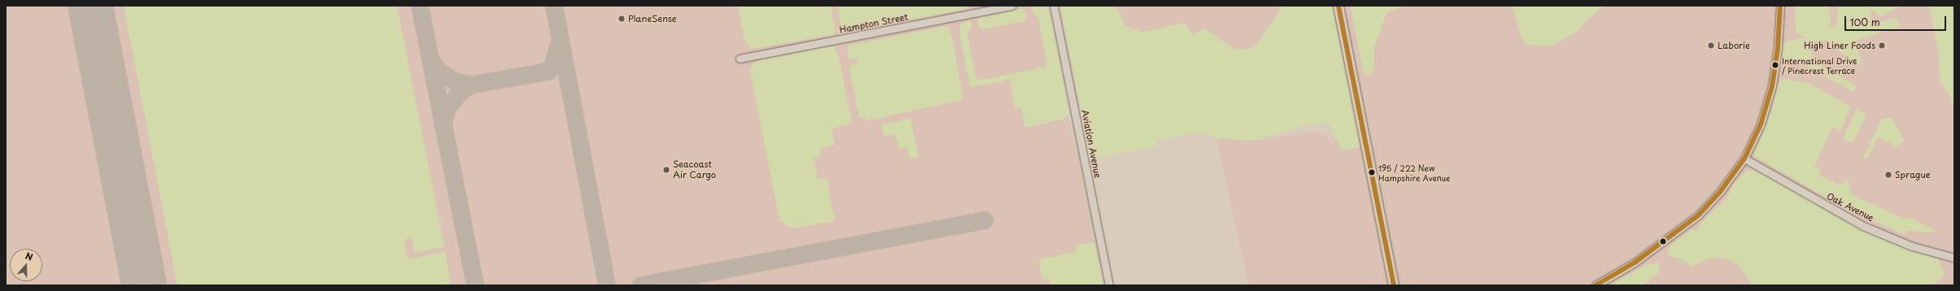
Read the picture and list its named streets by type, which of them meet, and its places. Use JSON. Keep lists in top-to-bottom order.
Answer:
{
  "streets": {
    "street": ["Hampton Street", "Aviation Avenue", "Oak Avenue"]
  },
  "places": [
    "PlaneSense",
    "Laborie",
    "High Liner Foods",
    "International Drive / Pinecrest Terrace",
    "Seacoast Air Cargo",
    "195 / 222 New Hampshire Avenue",
    "Sprague"
  ],
  "scale_bar": "100 m",
  "north": "top"
}
